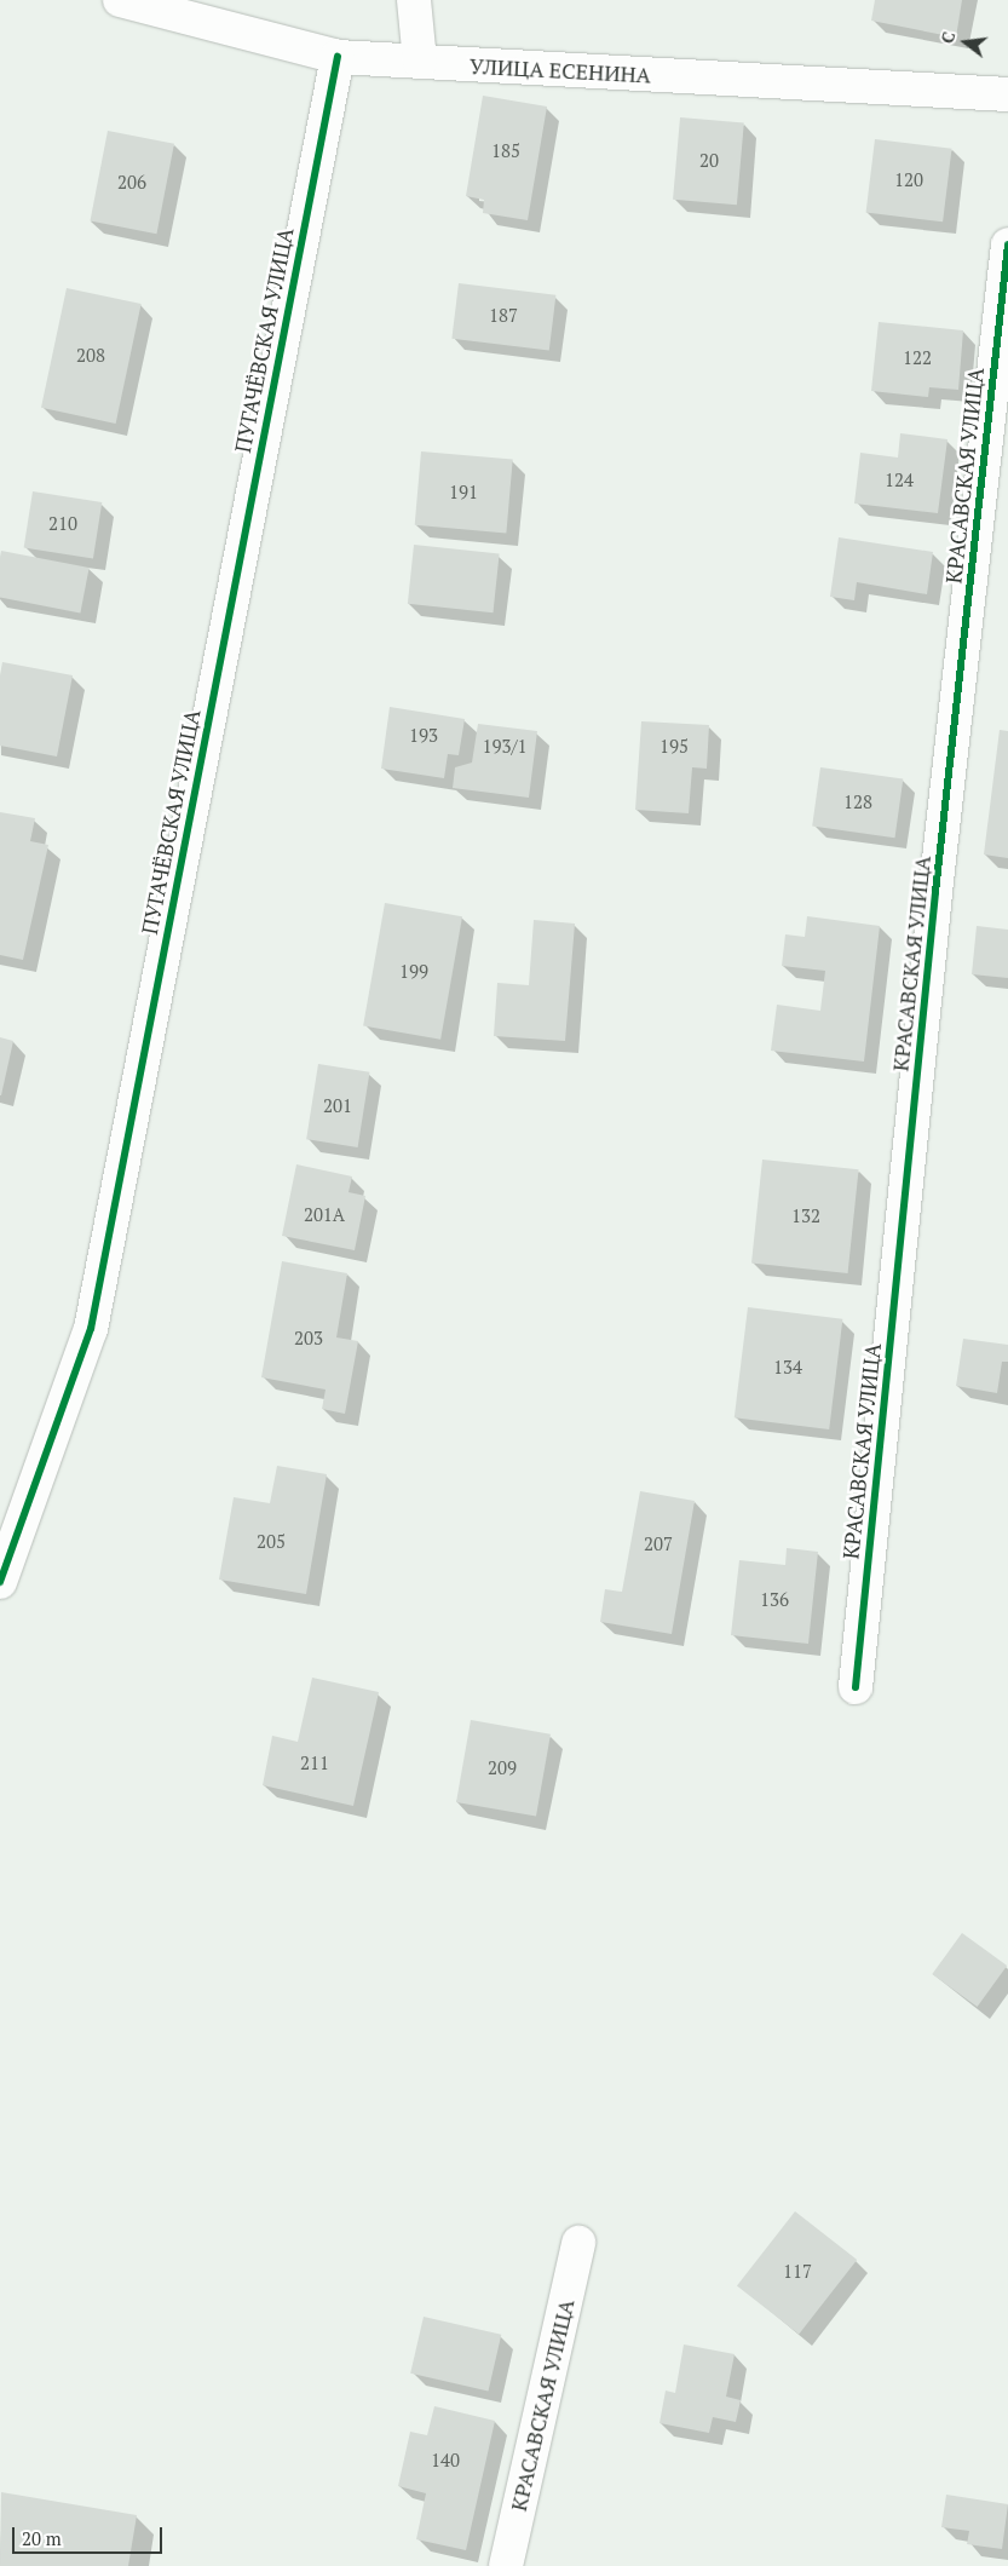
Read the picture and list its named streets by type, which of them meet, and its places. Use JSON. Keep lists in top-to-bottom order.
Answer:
{
  "streets": {
    "street": ["УЛИЦА ЕСЕНИНА", "ПУГАЧЁВСКАЯ УЛИЦА", "КРАСАВСКАЯ УЛИЦА"]
  },
  "crossings": [
    ["УЛИЦА ЕСЕНИНА", "ПУГАЧЁВСКАЯ УЛИЦА"]
  ],
  "house_numbers": [
    "185",
    "20",
    "120",
    "206",
    "187",
    "208",
    "122",
    "124",
    "191",
    "210",
    "193",
    "193/1",
    "195",
    "128",
    "199",
    "201",
    "201А",
    "132",
    "203",
    "134",
    "205",
    "207",
    "136",
    "211",
    "209",
    "117",
    "140"
  ],
  "scale_bar": "20 m",
  "north": "left"
}
